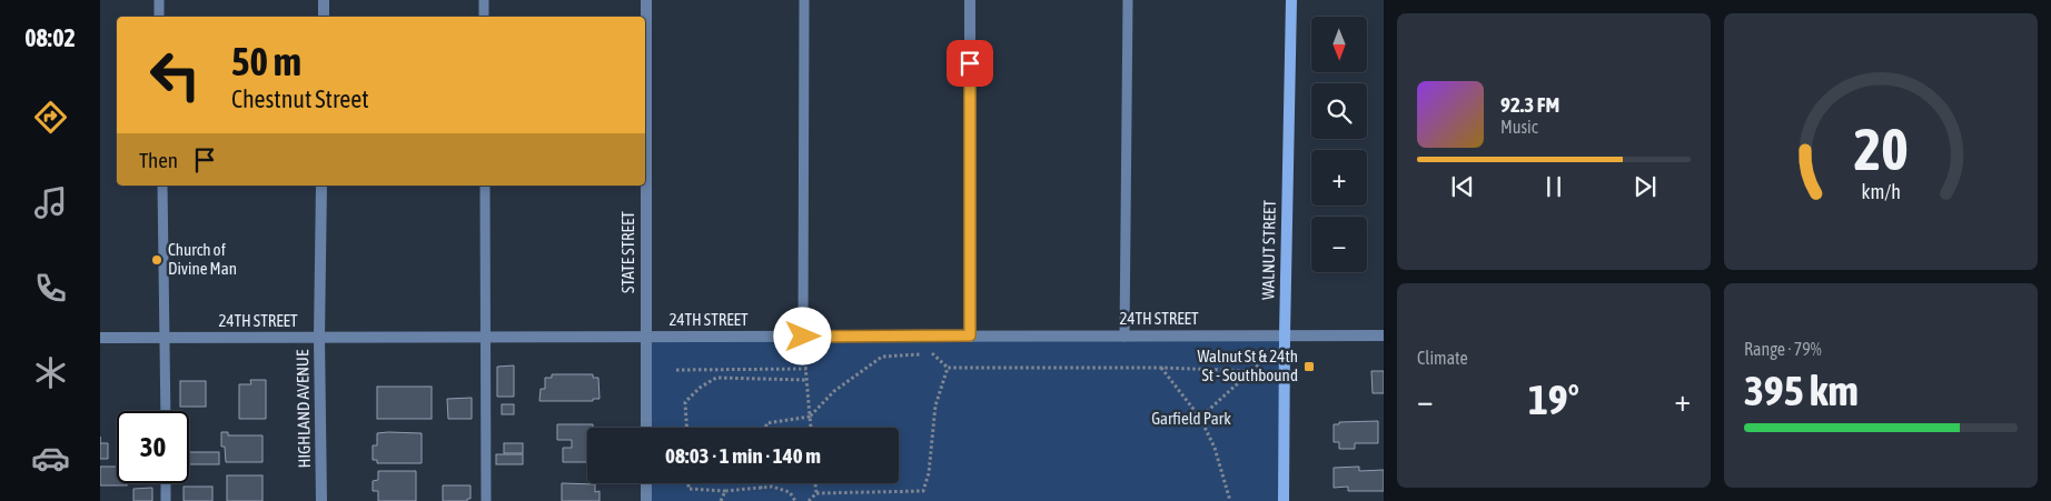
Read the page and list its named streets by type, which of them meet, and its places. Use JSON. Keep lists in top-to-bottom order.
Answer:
{
  "streets": {
    "main road": ["WALNUT STREET"],
    "street": ["STATE STREET", "24TH STREET", "HIGHLAND AVENUE"]
  },
  "crossings": [
    ["WALNUT STREET", "24TH STREET"],
    ["STATE STREET", "24TH STREET"],
    ["24TH STREET", "HIGHLAND AVENUE"]
  ],
  "parks": ["Garfield Park"],
  "places": {
    "other": ["Church of Divine Man"],
    "transit": ["Walnut St & 24th St - Southbound"]
  },
  "north": "bottom",
  "page": {
    "tabs": "08:02",
    "map_buttons": ["+", "−"],
    "turn": ["50 m", "Chestnut Street"],
    "song": ["92.3 FM", "Music"],
    "then": "Then",
    "tile": [
      "Climate",
      ["Range · 79%", "395 km"]
    ],
    "heat": ["−", "19°", "+"],
    "limit": "30",
    "trip": "08:03 · 1 min · 140 m",
    "gauge": ["20", "km/h"]
  }
}
